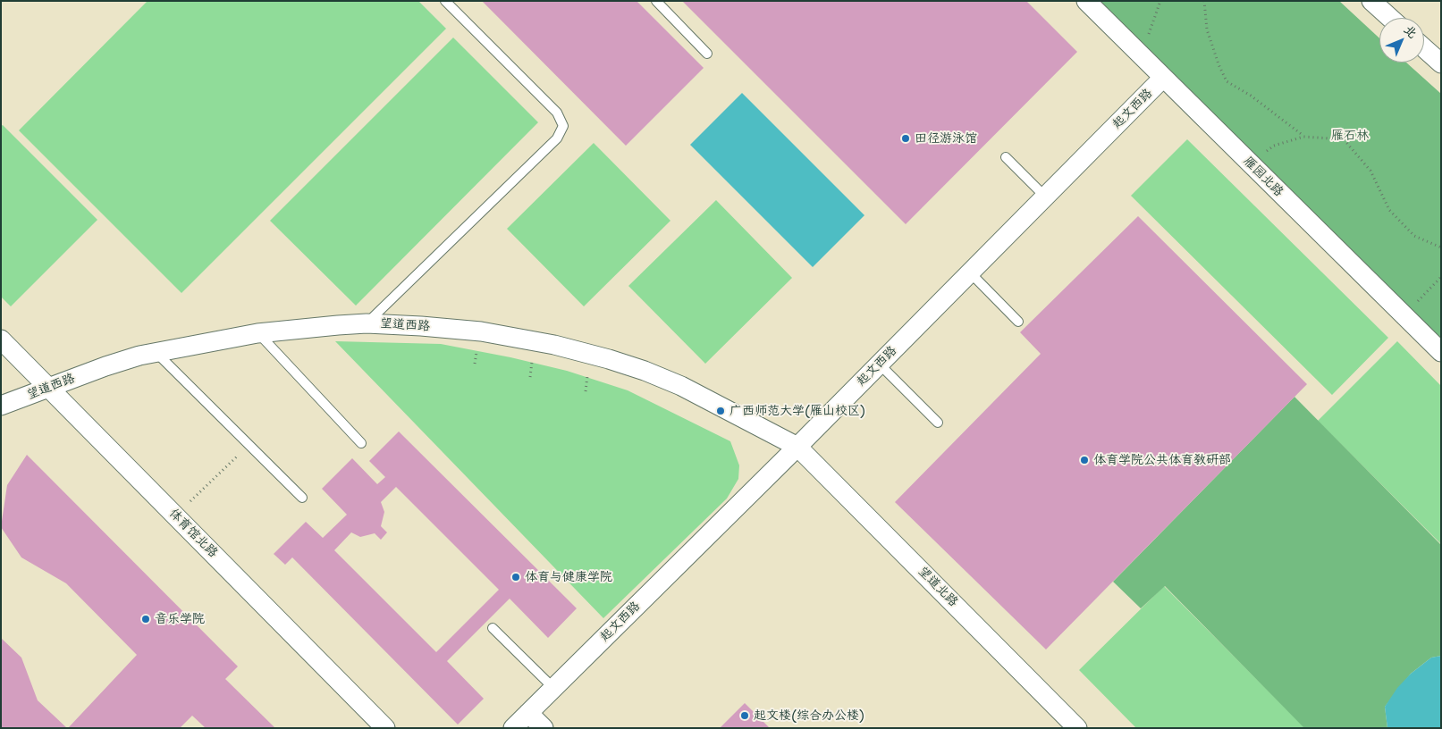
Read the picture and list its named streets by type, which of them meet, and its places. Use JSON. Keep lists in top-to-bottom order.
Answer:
{
  "streets": {
    "street": [
      "起文西路",
      "雁园北路",
      "望道西路",
      "体育馆北路",
      "望道北路"
    ]
  },
  "crossings": [
    ["起文西路", "雁园北路"],
    ["起文西路", "望道西路"],
    ["起文西路", "望道北路"],
    ["望道西路", "体育馆北路"],
    ["望道西路", "望道北路"]
  ],
  "parks": ["雁石林"],
  "places": [
    "田径游泳馆",
    "广西师范大学(雁山校区)",
    "体育学院公共体育教研部",
    "体育与健康学院",
    "音乐学院",
    "起文楼(综合办公楼)"
  ],
  "north": "top right"
}
